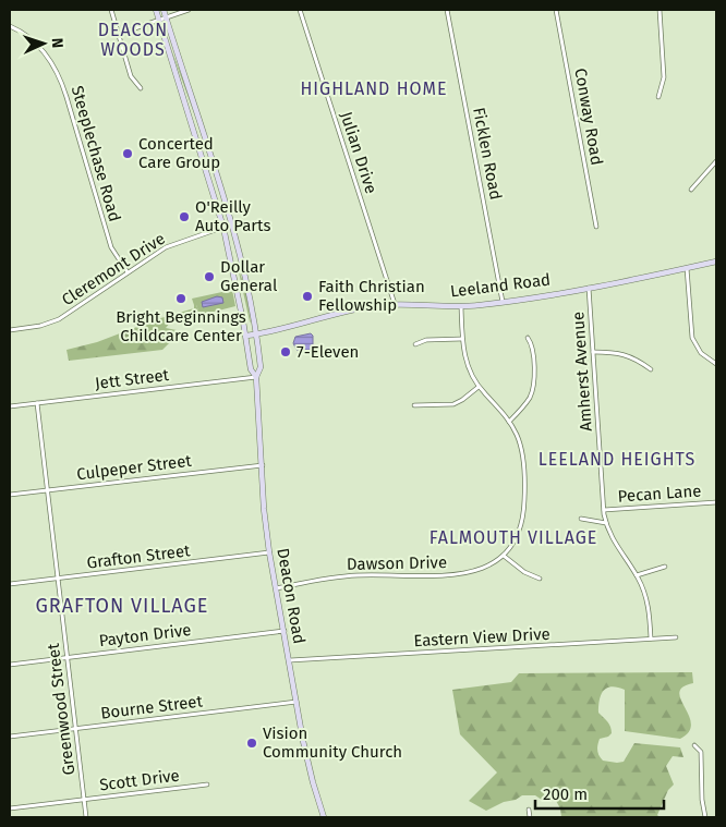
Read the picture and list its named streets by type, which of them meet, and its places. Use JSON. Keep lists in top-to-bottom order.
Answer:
{
  "streets": {
    "main road": ["Leeland Road", "Deacon Road"],
    "street": [
      "Conway Road",
      "Julian Drive",
      "Steeplechase Road",
      "Ficklen Road",
      "Cleremont Drive",
      "Amherst Avenue",
      "Jett Street",
      "Culpeper Street",
      "Pecan Lane",
      "Grafton Street",
      "Dawson Drive",
      "Payton Drive",
      "Eastern View Drive",
      "Bourne Street",
      "Greenwood Street",
      "Scott Drive"
    ]
  },
  "crossings": [
    ["Julian Drive", "Leeland Road"],
    ["Steeplechase Road", "Cleremont Drive"],
    ["Ficklen Road", "Leeland Road"],
    ["Cleremont Drive", "Deacon Road"],
    ["Leeland Road", "Amherst Avenue"],
    ["Leeland Road", "Dawson Drive"],
    ["Leeland Road", "Deacon Road"],
    ["Amherst Avenue", "Pecan Lane"],
    ["Amherst Avenue", "Eastern View Drive"],
    ["Jett Street", "Deacon Road"],
    ["Jett Street", "Greenwood Street"],
    ["Culpeper Street", "Deacon Road"],
    ["Culpeper Street", "Greenwood Street"],
    ["Grafton Street", "Deacon Road"],
    ["Grafton Street", "Greenwood Street"],
    ["Dawson Drive", "Deacon Road"],
    ["Deacon Road", "Payton Drive"],
    ["Deacon Road", "Eastern View Drive"],
    ["Deacon Road", "Bourne Street"],
    ["Payton Drive", "Greenwood Street"],
    ["Bourne Street", "Greenwood Street"],
    ["Greenwood Street", "Scott Drive"]
  ],
  "districts": [
    "DEACON WOODS",
    "HIGHLAND HOME",
    "LEELAND HEIGHTS",
    "FALMOUTH VILLAGE",
    "GRAFTON VILLAGE"
  ],
  "places": [
    "Concerted Care Group",
    "O'Reilly Auto Parts",
    "Dollar General",
    "Faith Christian Fellowship",
    "Bright Beginnings Childcare Center",
    "7-Eleven",
    "Vision Community Church"
  ],
  "scale_bar": "200 m",
  "north": "right"
}
